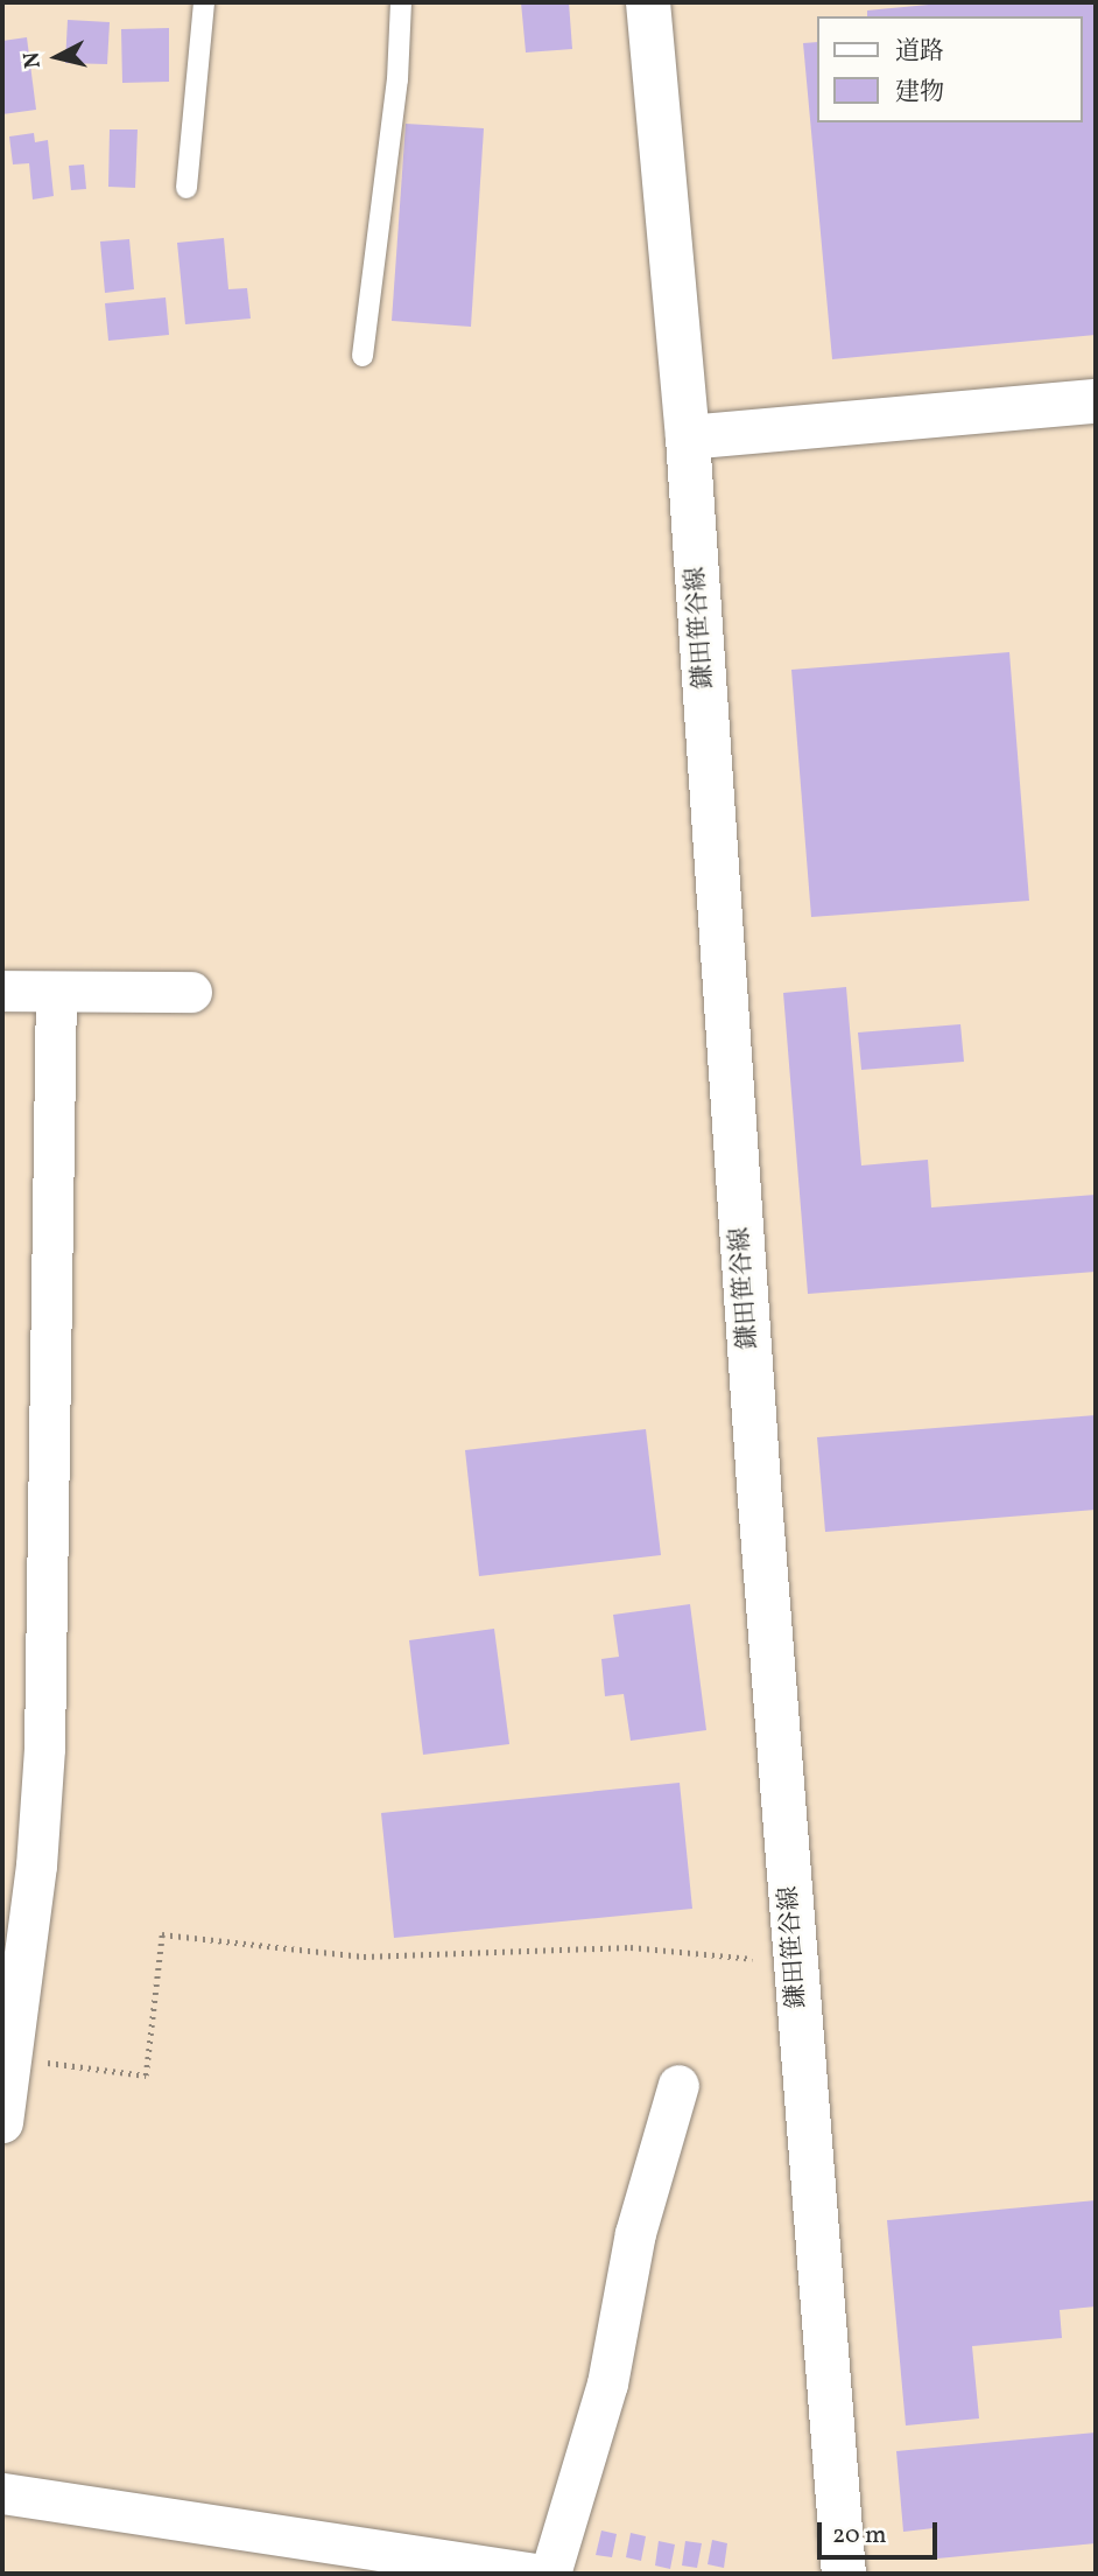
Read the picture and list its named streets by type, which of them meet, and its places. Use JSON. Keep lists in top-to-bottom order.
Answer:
{
  "streets": {
    "street": ["鎌田笹谷線"]
  },
  "legend": ["道路", "建物"],
  "scale_bar": "20 m",
  "north": "left"
}
